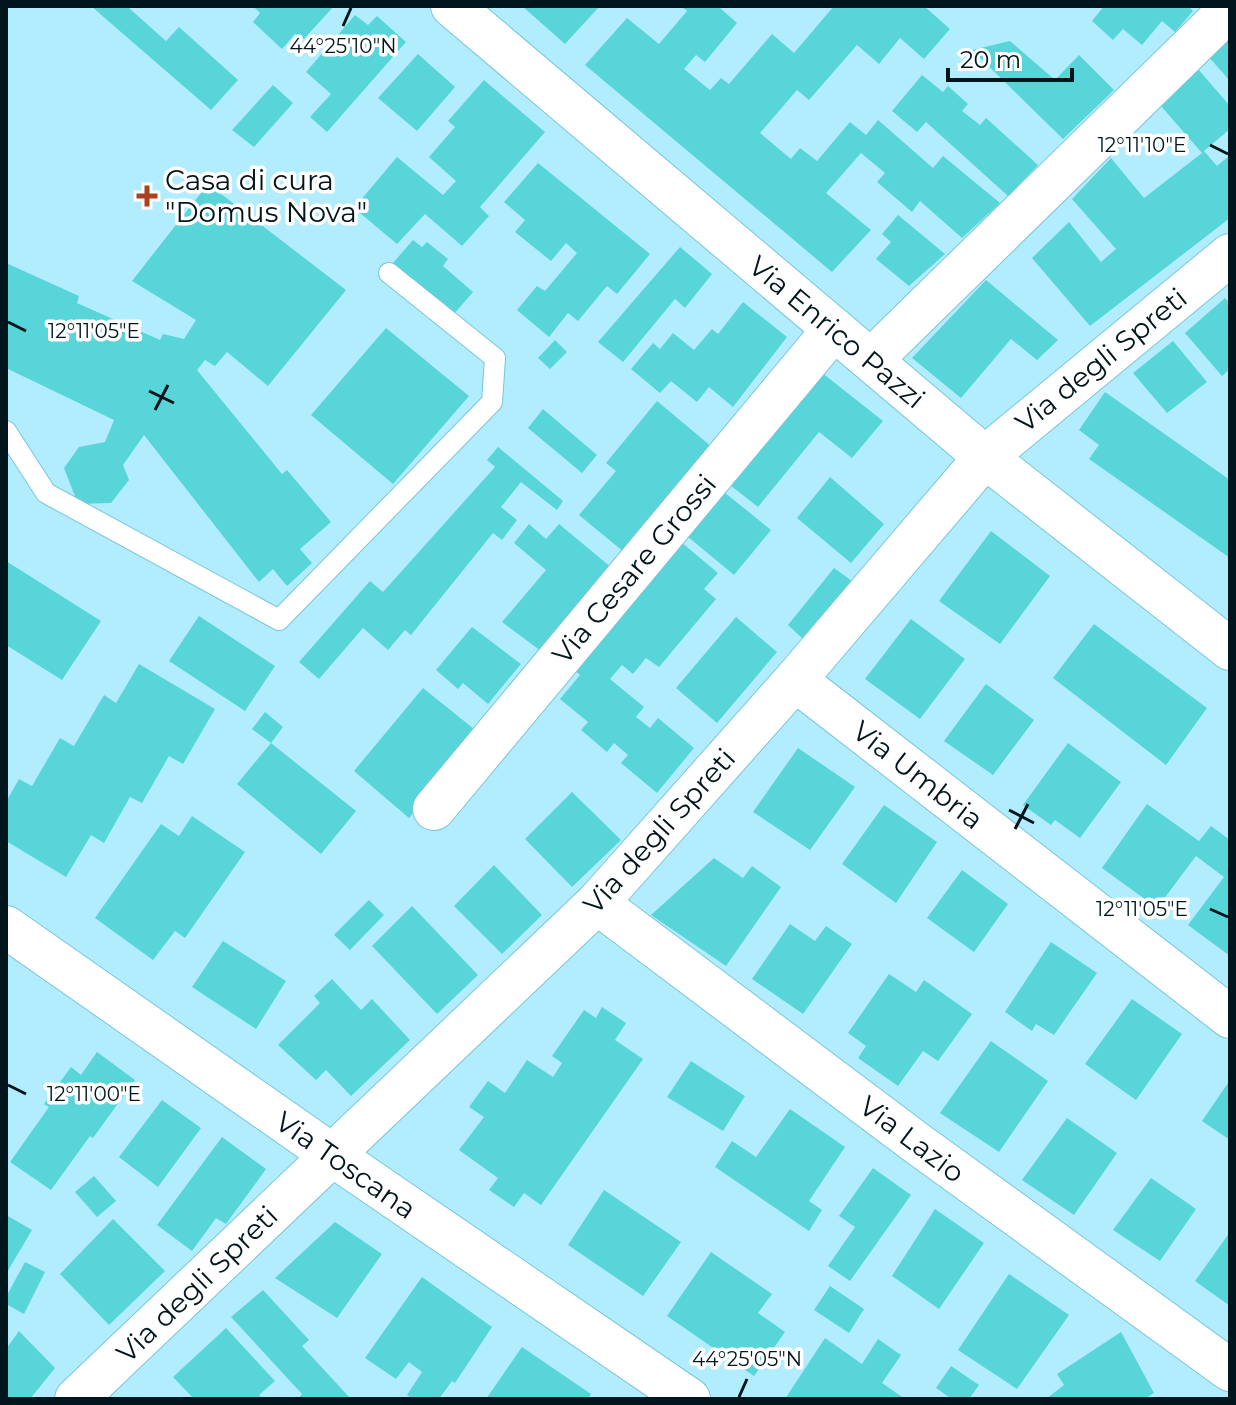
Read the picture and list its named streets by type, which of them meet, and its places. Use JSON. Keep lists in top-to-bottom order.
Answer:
{
  "streets": {
    "street": [
      "Via Enrico Pazzi",
      "Via degli Spreti",
      "Via Cesare Grossi",
      "Via Umbria",
      "Via Lazio",
      "Via Toscana"
    ]
  },
  "crossings": [
    ["Via Enrico Pazzi", "Via degli Spreti"],
    ["Via Enrico Pazzi", "Via Cesare Grossi"],
    ["Via degli Spreti", "Via Umbria"],
    ["Via degli Spreti", "Via Lazio"],
    ["Via degli Spreti", "Via Toscana"]
  ],
  "places": {
    "health": ["Casa di cura \"Domus Nova\""]
  },
  "scale_bar": "20 m",
  "coordinates": [
    "44°25'10\"N",
    "12°11'10\"E",
    "12°11'05\"E",
    "12°11'00\"E",
    "44°25'05\"N"
  ]
}
